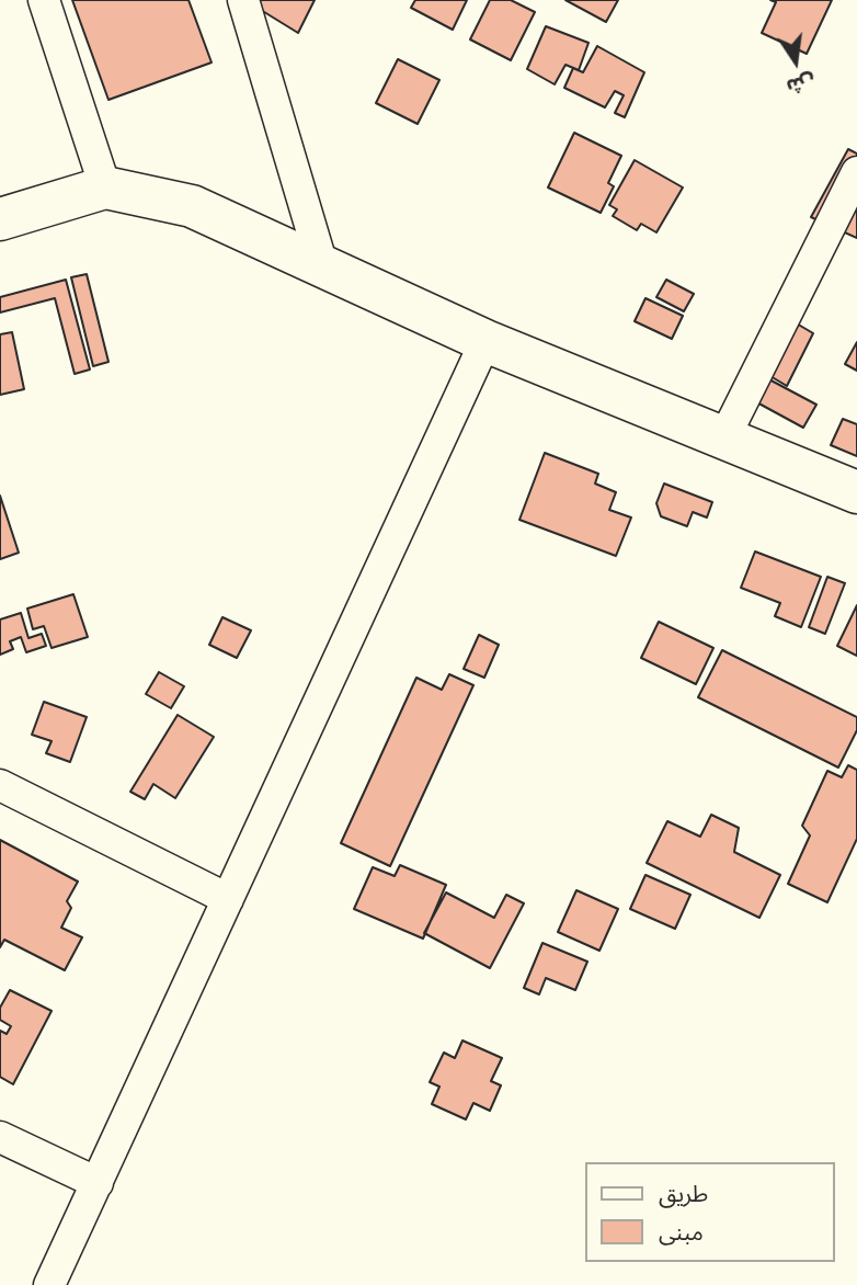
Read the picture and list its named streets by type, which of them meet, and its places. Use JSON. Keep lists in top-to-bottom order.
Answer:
{
  "legend": ["طريق", "مبنى"],
  "north": "bottom"
}
